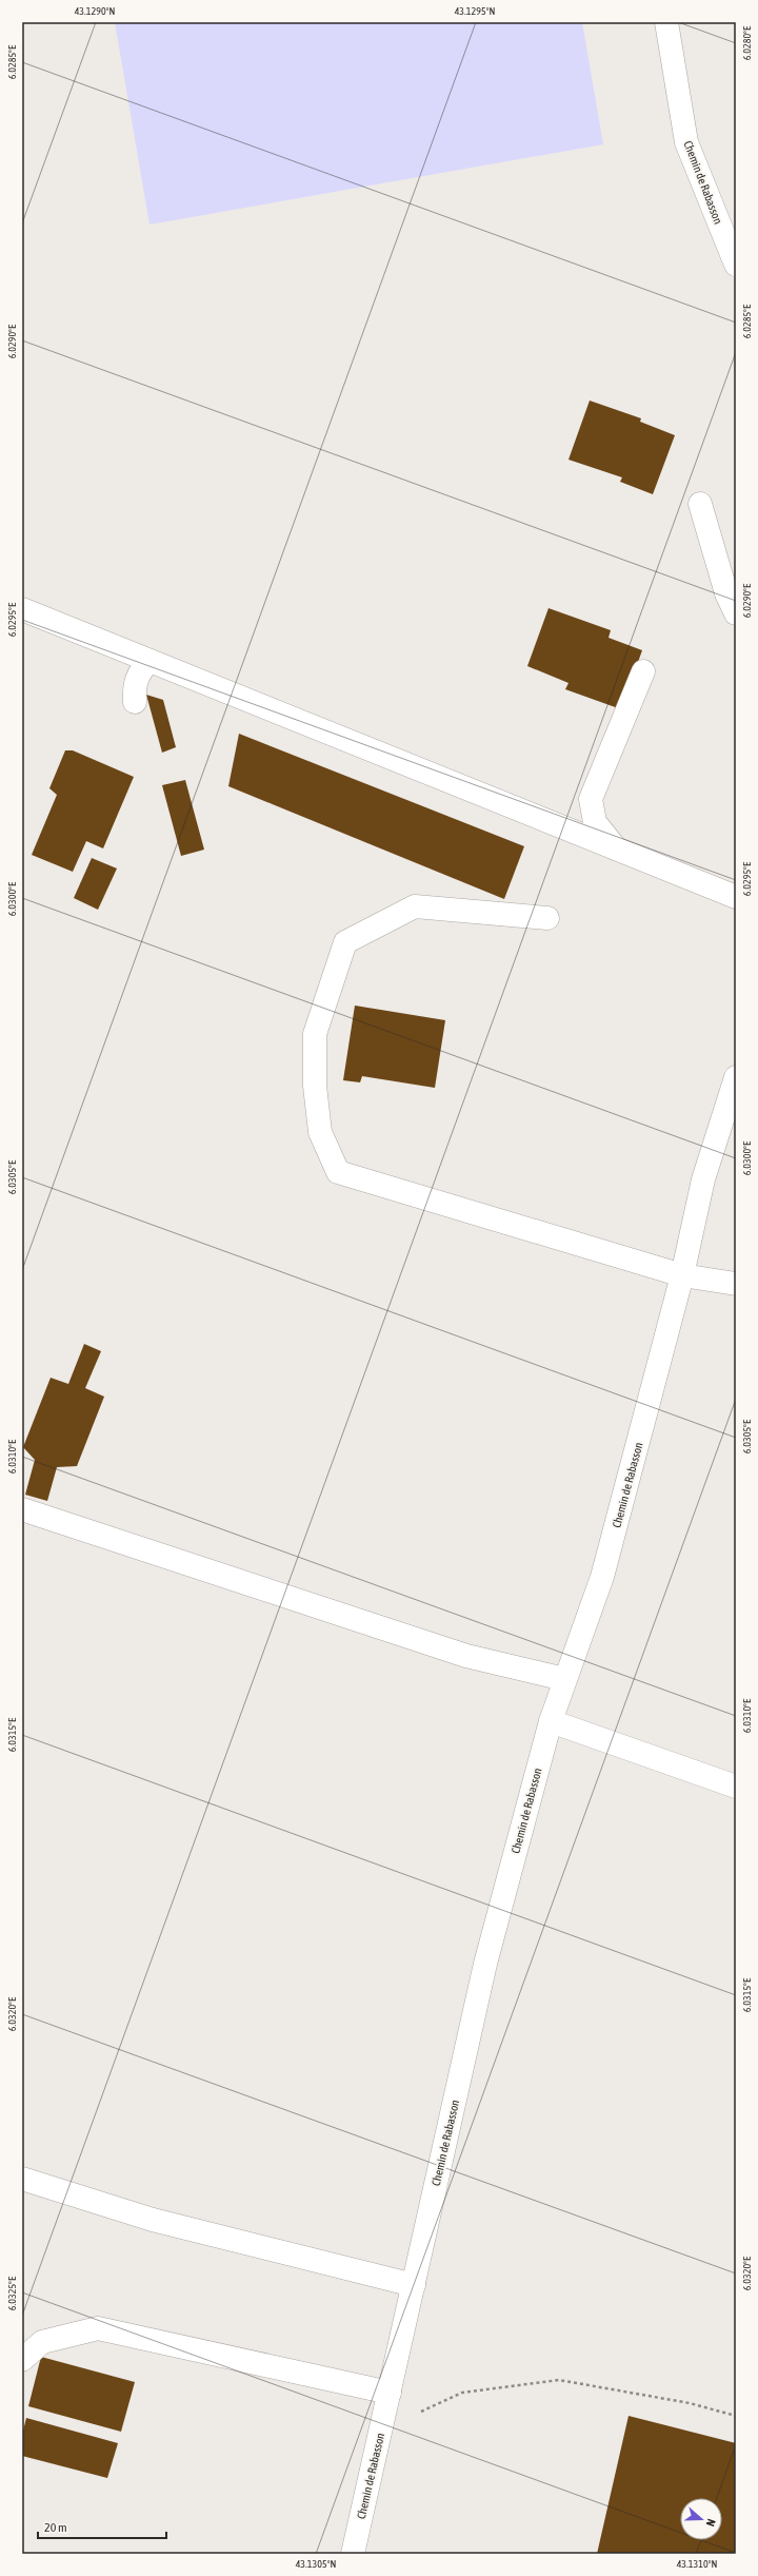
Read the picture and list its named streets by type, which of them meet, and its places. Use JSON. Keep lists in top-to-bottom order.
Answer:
{
  "streets": {
    "street": ["Chemin de Rabasson"]
  },
  "scale_bar": "20 m",
  "north": "right",
  "coordinates": [
    "43.1290°N",
    "43.1295°N",
    "6.0280°E",
    "6.0285°E",
    "6.0290°E",
    "6.0295°E",
    "6.0300°E",
    "6.0305°E",
    "6.0310°E",
    "6.0315°E",
    "6.0320°E",
    "6.0325°E",
    "43.1305°N",
    "43.1310°N"
  ]
}
